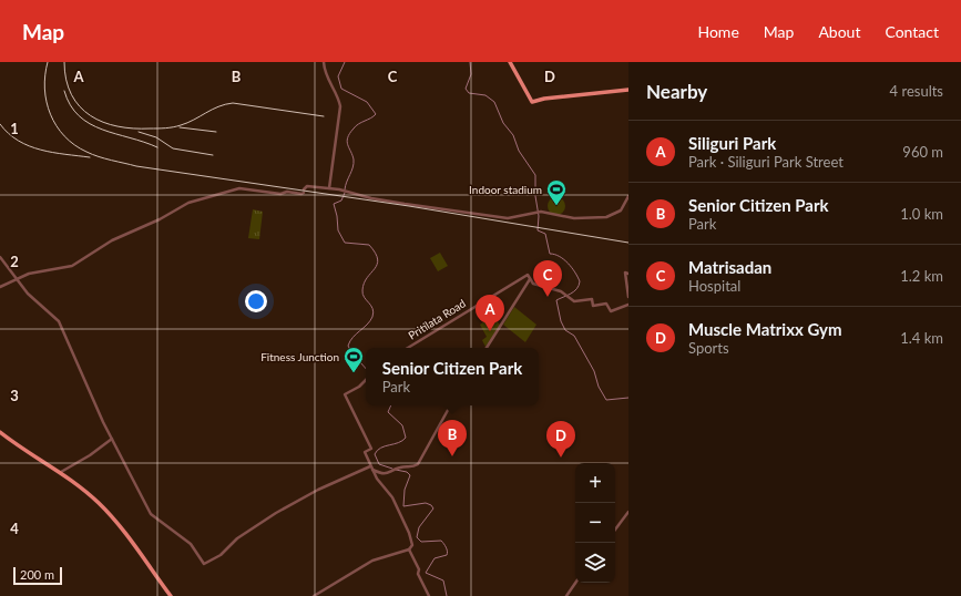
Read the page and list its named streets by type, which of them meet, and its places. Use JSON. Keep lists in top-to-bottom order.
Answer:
{
  "streets": {
    "street": ["Pritilata Road"]
  },
  "places": {
    "sports": ["Indoor stadium", "Fitness Junction"]
  },
  "scale_bar": "200 m",
  "page": {
    "header": "Map",
    "nav": [
      "Home",
      "Map",
      "About",
      "Contact"
    ],
    "heading": ["Nearby", "4 results"],
    "list": [
      {
        "mark": "A",
        "name": "Siliguri Park",
        "note": "Park · Siliguri Park Street",
        "value": "960 m"
      },
      {
        "mark": "B",
        "name": "Senior Citizen Park",
        "note": "Park",
        "value": "1.0 km"
      },
      {
        "mark": "C",
        "name": "Matrisadan",
        "note": "Hospital",
        "value": "1.2 km"
      },
      {
        "mark": "D",
        "name": "Muscle Matrixx Gym",
        "note": "Sports",
        "value": "1.4 km"
      }
    ],
    "pins": [
      "C",
      "A",
      "B",
      "D"
    ],
    "popup": ["Senior Citizen Park", "Park"],
    "map_buttons": ["+", "−"],
    "scale": "200 m"
  },
  "grid": {
    "columns": [
      "A",
      "B",
      "C",
      "D"
    ],
    "rows": [
      "1",
      "2",
      "3",
      "4"
    ]
  }
}
